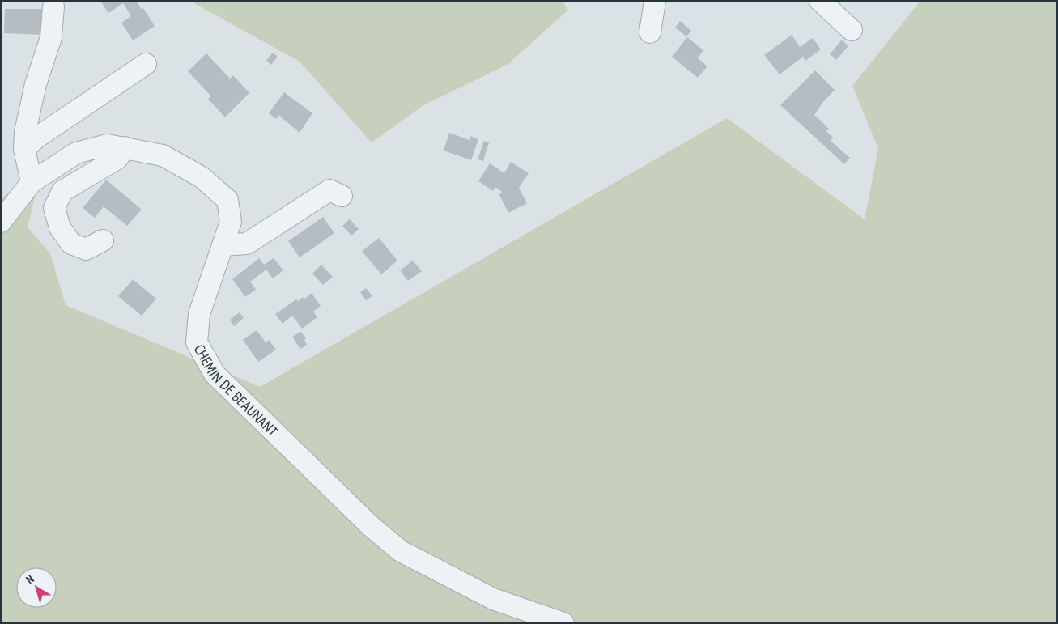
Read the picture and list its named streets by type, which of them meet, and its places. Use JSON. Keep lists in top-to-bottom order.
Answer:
{
  "streets": {
    "street": ["CHEMIN DE BEAUNANT"]
  },
  "north": "top left"
}
